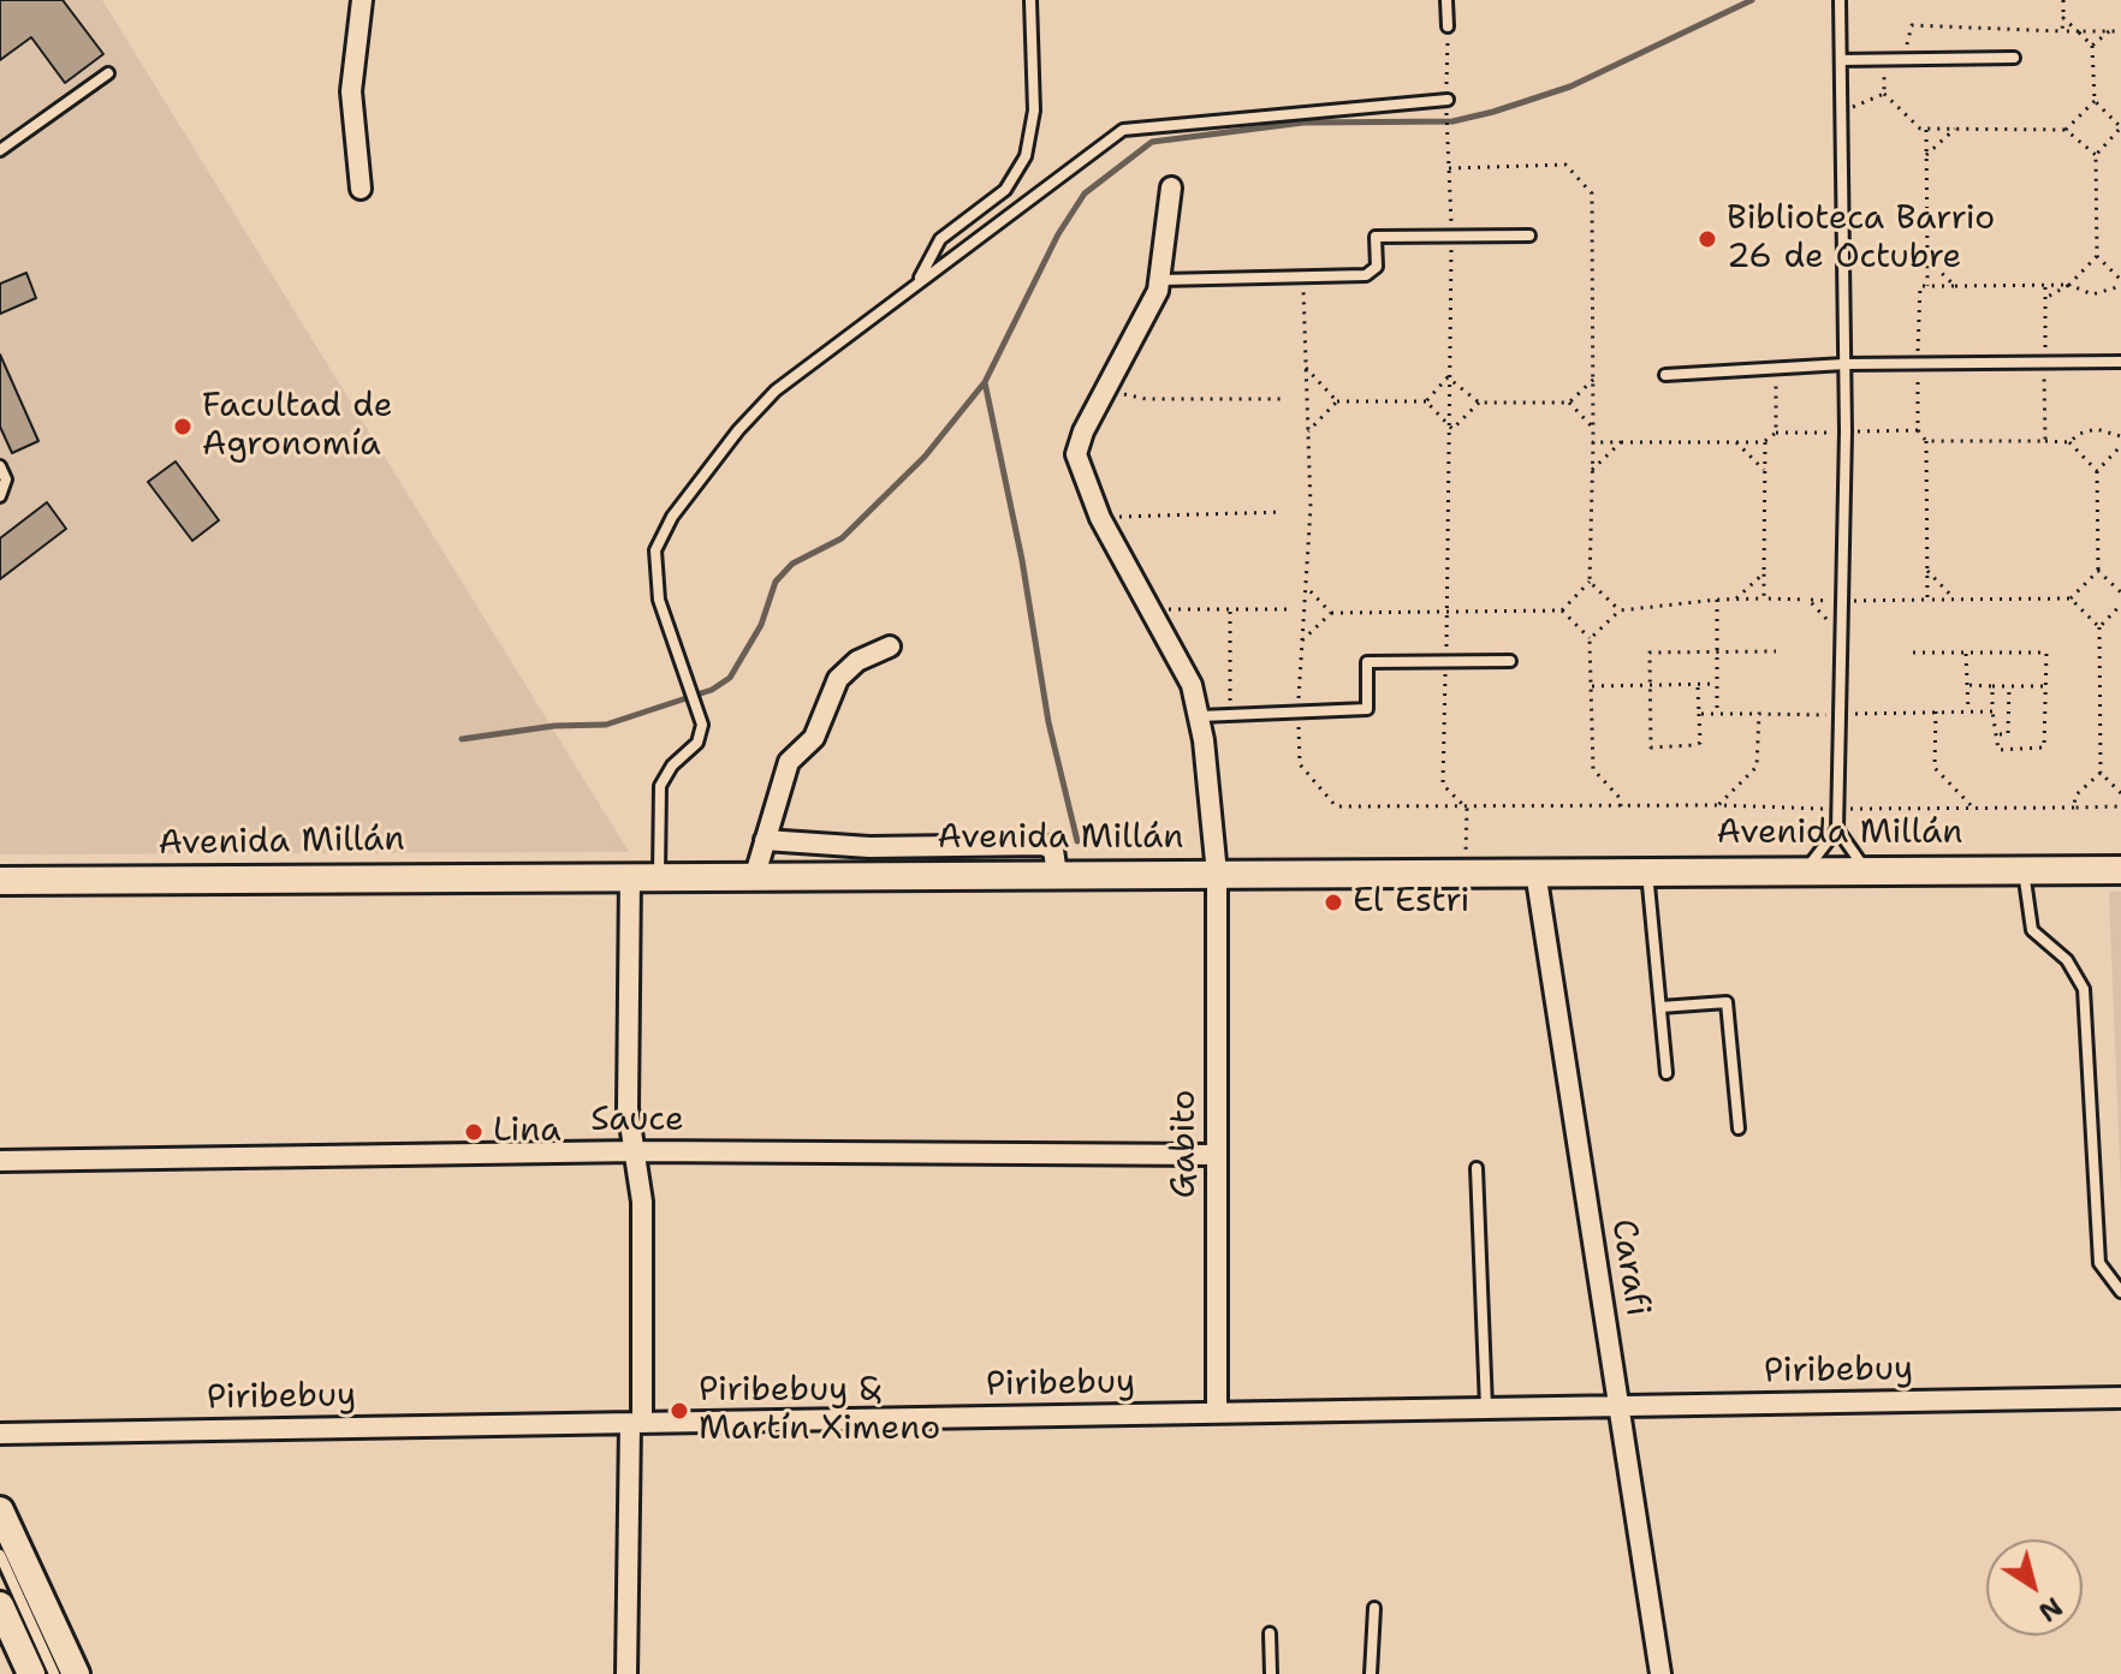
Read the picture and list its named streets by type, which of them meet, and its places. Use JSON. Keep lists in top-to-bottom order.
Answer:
{
  "streets": {
    "main road": ["Avenida Millán"],
    "street": [
      "Sauce",
      "Gabito",
      "Carafi",
      "Piribebuy"
    ]
  },
  "crossings": [
    ["Avenida Millán", "Gabito"],
    ["Avenida Millán", "Carafi"],
    ["Sauce", "Gabito"],
    ["Gabito", "Piribebuy"],
    ["Carafi", "Piribebuy"]
  ],
  "places": [
    "Biblioteca Barrio 26 de Octubre",
    "Facultad de Agronomía",
    "El Estri",
    "Lina",
    "Piribebuy & Martín Ximeno"
  ],
  "north": "bottom right"
}
